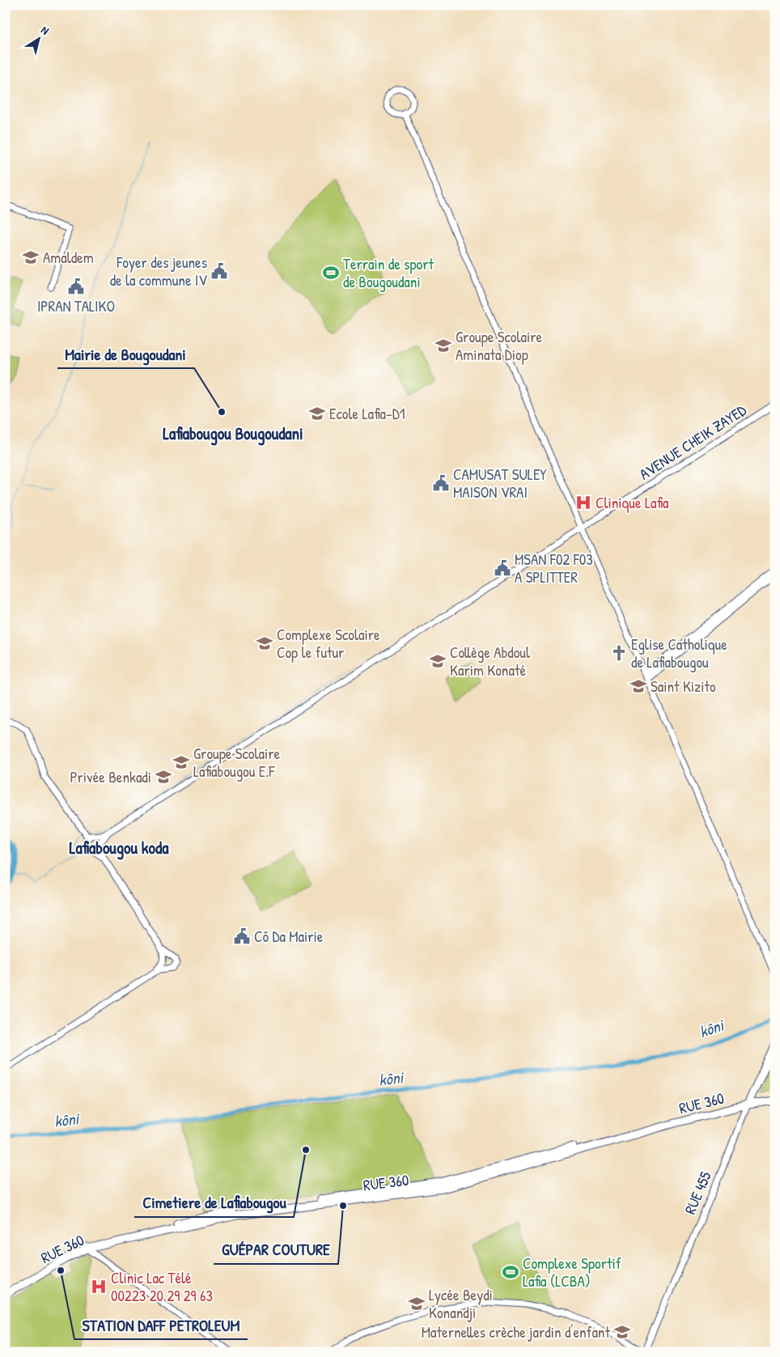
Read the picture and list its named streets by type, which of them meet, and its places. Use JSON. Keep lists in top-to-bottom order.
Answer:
{
  "streets": {
    "main road": ["RUE 360", "RUE 455"],
    "street": ["AVENUE CHEIK ZAYED"]
  },
  "crossings": [
    ["RUE 360", "RUE 455"]
  ],
  "districts": ["Lafiabougou Bougoudani", "Lafiabougou koda"],
  "water": ["kôni"],
  "places": {
    "school or university": [
      "Amaldem",
      "Groupe Scolaire Aminata Diop",
      "Ecole Lafia-D1",
      "Complexe Scolaire Cop le futur",
      "Collège Abdoul Karim Konaté",
      "Saint Kizito",
      "Groupe Scolaire Lafiabougou E.F",
      "Privée Benkadi",
      "Lycée Beydi Konandji",
      "Maternelles crèche jardin d'enfant"
    ],
    "public building": [
      "Foyer des jeunes de la commune IV",
      "IPRAN TALIKO",
      "CAMUSAT SULEY MAISON VRAI",
      "MSAN F02 F03 A SPLITTER",
      "Cô Da Mairie"
    ],
    "sports": ["Terrain de sport de Bougoudani", "Complexe Sportif Lafia (LCBA)"],
    "other": [
      "Mairie de Bougoudani",
      "Cimetiere de Lafiabougou",
      "GUÉPAR COUTURE",
      "STATION DAFF PETROLEUM"
    ],
    "hospital": ["Clinique Lafia", "Clinic Lac Télé 00223 20 29 29 63"],
    "church": ["Eglise Catholique de Lafiabougou"]
  },
  "north": "top right"
}
